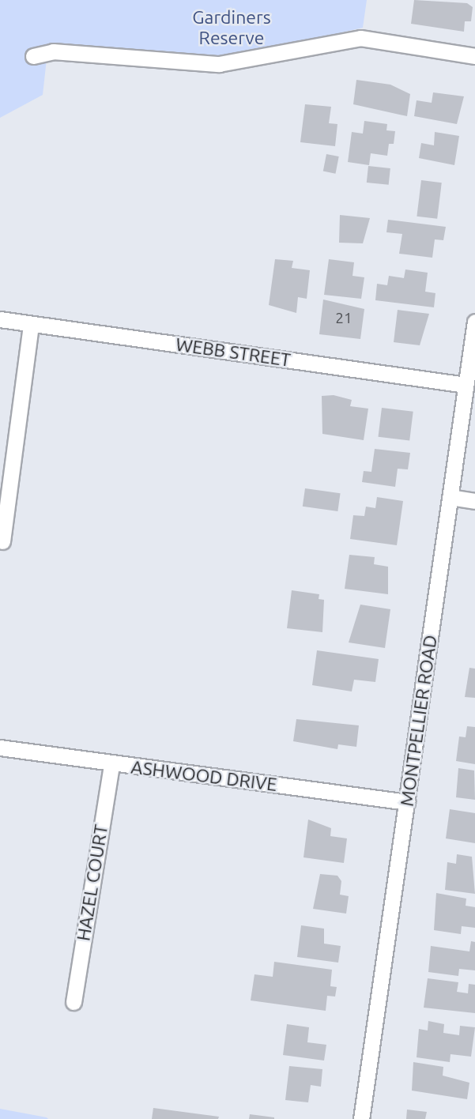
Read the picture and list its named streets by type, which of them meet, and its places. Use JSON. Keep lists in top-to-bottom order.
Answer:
{
  "streets": {
    "street": [
      "WEBB STREET",
      "MONTPELLIER ROAD",
      "ASHWOOD DRIVE",
      "HAZEL COURT"
    ]
  },
  "crossings": [
    ["WEBB STREET", "MONTPELLIER ROAD"],
    ["MONTPELLIER ROAD", "ASHWOOD DRIVE"],
    ["ASHWOOD DRIVE", "HAZEL COURT"]
  ],
  "parks": ["Gardiners Reserve"],
  "house_numbers": ["21"]
}
